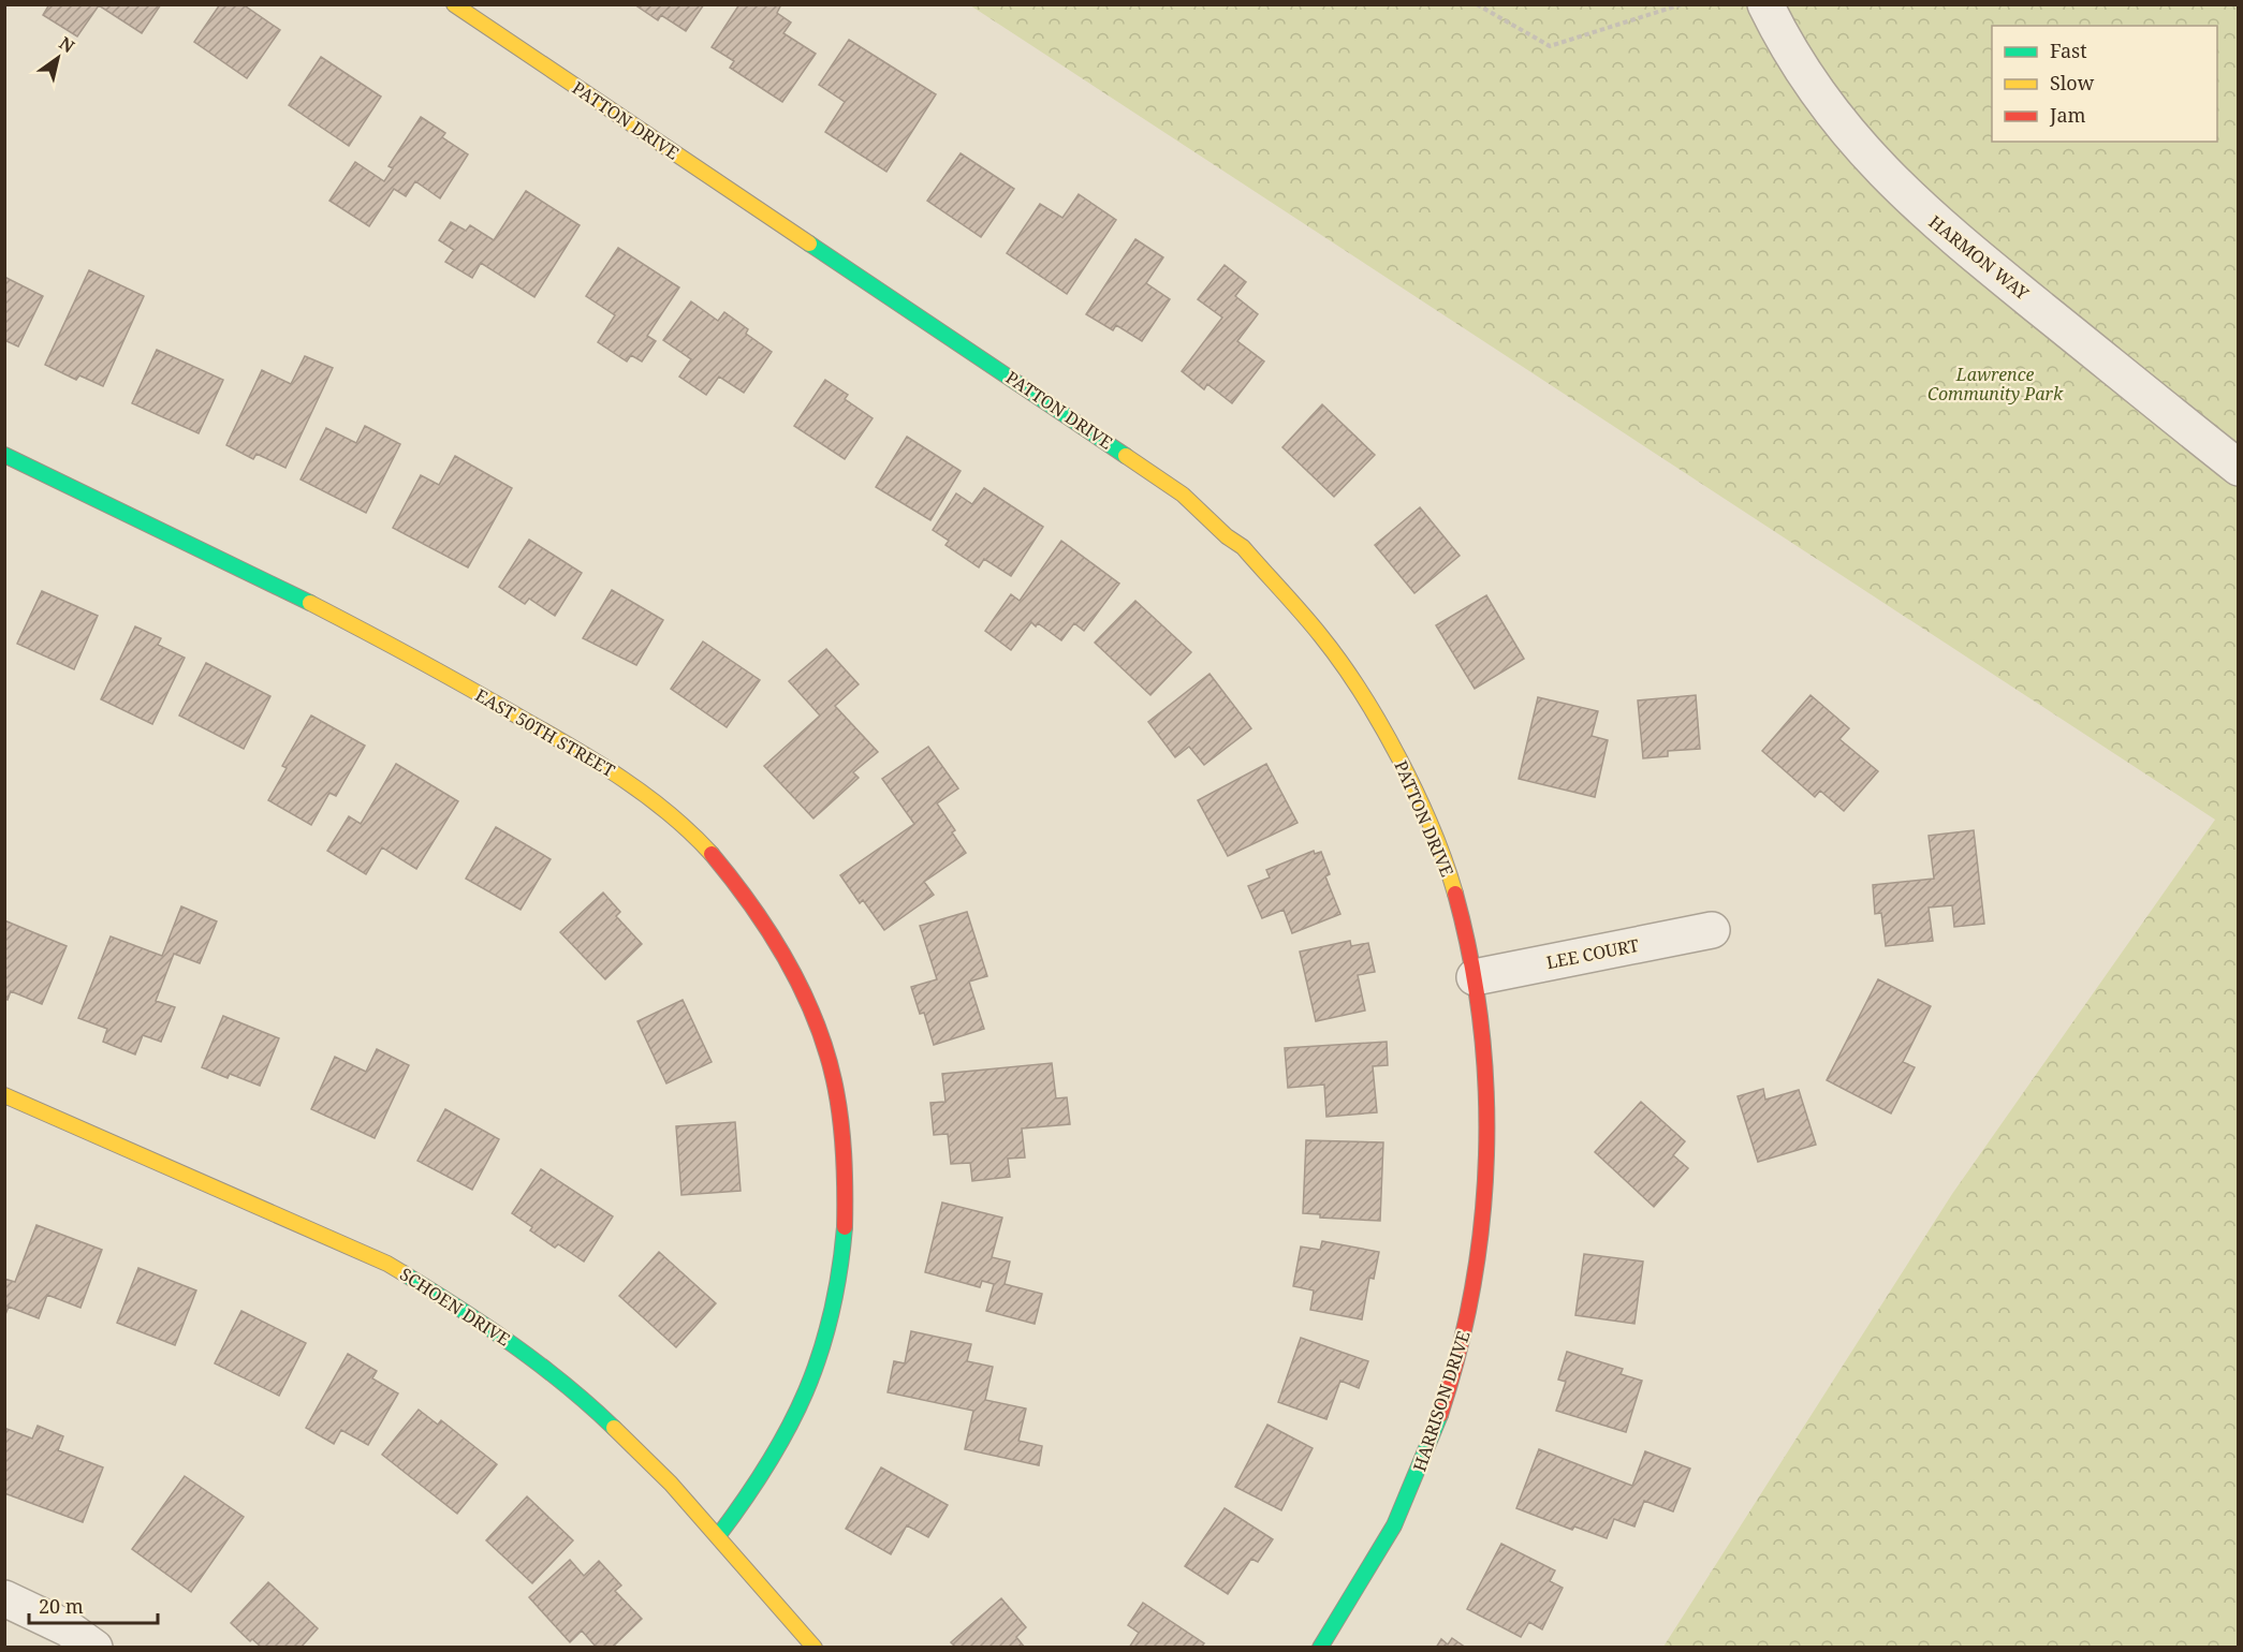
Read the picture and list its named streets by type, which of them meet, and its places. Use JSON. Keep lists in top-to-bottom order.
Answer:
{
  "streets": {
    "street": [
      "PATTON DRIVE",
      "HARMON WAY",
      "EAST 50TH STREET",
      "LEE COURT",
      "SCHOEN DRIVE",
      "HARRISON DRIVE"
    ]
  },
  "crossings": [
    ["PATTON DRIVE", "LEE COURT"],
    ["PATTON DRIVE", "HARRISON DRIVE"],
    ["EAST 50TH STREET", "SCHOEN DRIVE"],
    ["LEE COURT", "HARRISON DRIVE"]
  ],
  "parks": ["Lawrence Community Park"],
  "legend": ["Fast", "Slow", "Jam"],
  "scale_bar": "20 m",
  "north": "top right"
}
